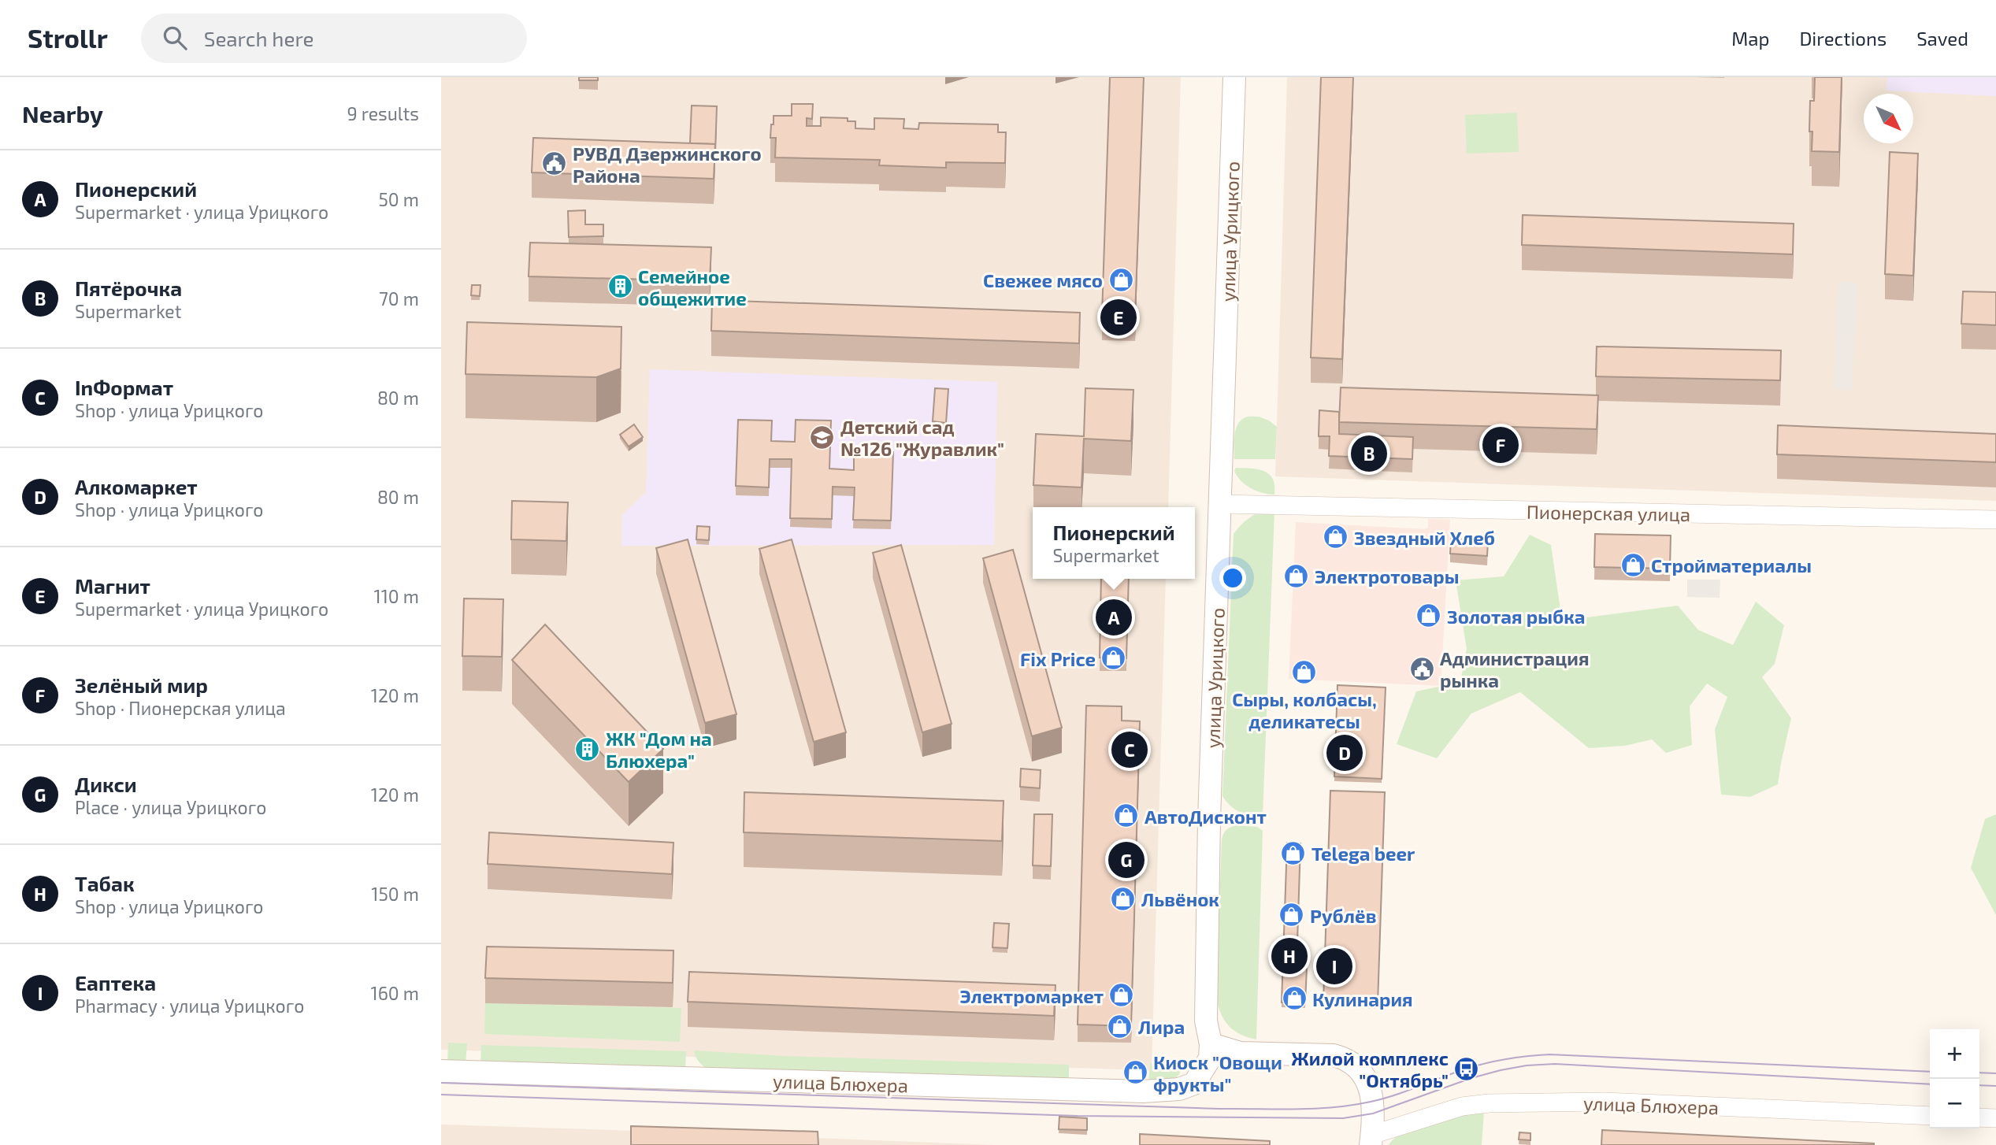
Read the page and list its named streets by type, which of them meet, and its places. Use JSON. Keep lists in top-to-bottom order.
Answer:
{
  "streets": {
    "street": ["улица Урицкого", "Пионерская улица", "улица Блюхера"]
  },
  "crossings": [
    ["улица Урицкого", "Пионерская улица"],
    ["улица Урицкого", "улица Блюхера"]
  ],
  "places": {
    "public building": ["РУВД Дзержинского Района", "Администрация рынка"],
    "shop": [
      "Свежее мясо",
      "Звездный Хлеб",
      "Стройматериалы",
      "Электротовары",
      "Золотая рыбка",
      "Fix Price",
      "Сыры, колбасы, деликатесы",
      "АвтоДисконт",
      "Telega beer",
      "Львёнок",
      "Рублёв",
      "Электромаркет",
      "Кулинария",
      "Лира",
      "Киоск \"Овощи фрукты\""
    ],
    "building": ["Семейное общежитие", "ЖК \"Дом на Блюхера\""],
    "school or university": ["Детский сад №126 \"Журавлик\""],
    "bus stop": ["Жилой комплекс \"Октябрь\""]
  },
  "north": "bottom right",
  "page": {
    "header": "Strollr",
    "search": "Search here",
    "nav": ["Map", "Directions", "Saved"],
    "heading": ["Nearby", "9 results"],
    "list": [
      {
        "mark": "A",
        "name": "Пионерский",
        "note": "Supermarket · улица Урицкого",
        "value": "50 m"
      },
      {
        "mark": "B",
        "name": "Пятёрочка",
        "note": "Supermarket",
        "value": "70 m"
      },
      {
        "mark": "C",
        "name": "InФормат",
        "note": "Shop · улица Урицкого",
        "value": "80 m"
      },
      {
        "mark": "D",
        "name": "Алкомаркет",
        "note": "Shop · улица Урицкого",
        "value": "80 m"
      },
      {
        "mark": "E",
        "name": "Магнит",
        "note": "Supermarket · улица Урицкого",
        "value": "110 m"
      },
      {
        "mark": "F",
        "name": "Зелёный мир",
        "note": "Shop · Пионерская улица",
        "value": "120 m"
      },
      {
        "mark": "G",
        "name": "Дикси",
        "note": "Place · улица Урицкого",
        "value": "120 m"
      },
      {
        "mark": "H",
        "name": "Табак",
        "note": "Shop · улица Урицкого",
        "value": "150 m"
      },
      {
        "mark": "I",
        "name": "Еаптека",
        "note": "Pharmacy · улица Урицкого",
        "value": "160 m"
      }
    ],
    "pins": [
      "E",
      "F",
      "B",
      "A",
      "C",
      "D",
      "G",
      "H",
      "I"
    ],
    "popup": ["Пионерский", "Supermarket"],
    "map_buttons": ["+", "−"]
  }
}
